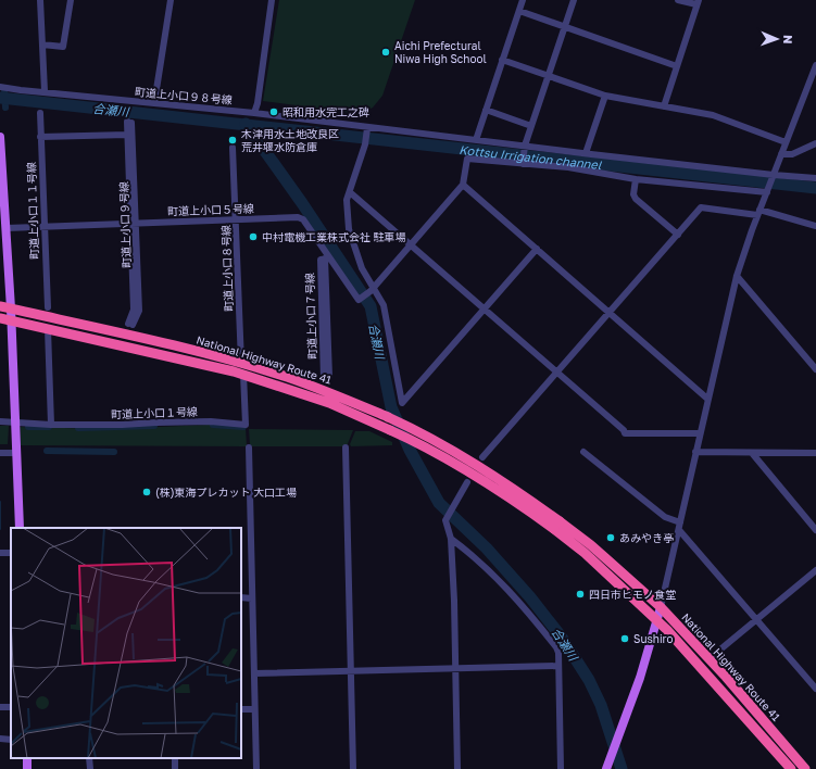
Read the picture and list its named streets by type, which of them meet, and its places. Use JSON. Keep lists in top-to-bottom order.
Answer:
{
  "streets": {
    "highway": ["National Highway Route 41"],
    "street": [
      "町道上小口９８号線",
      "町道上小口５号線",
      "町道上小口１１号線",
      "町道上小口９号線",
      "町道上小口８号線",
      "町道上小口１号線"
    ]
  },
  "crossings": [
    ["町道上小口５号線", "町道上小口１１号線"],
    ["町道上小口５号線", "町道上小口９号線"],
    ["町道上小口５号線", "町道上小口８号線"],
    ["町道上小口８号線", "National Highway Route 41"],
    ["National Highway Route 41", "町道上小口１号線"]
  ],
  "water": ["合瀬川", "Kottsu Irrigation channel"],
  "places": [
    "Aichi Prefectural Niwa High School",
    "昭和用水完工之碑",
    "木津用水土地改良区 荒井堰水防倉庫",
    "中村電機工業株式会社 駐車場",
    "(株)東海プレカット 大口工場",
    "あみやき亭",
    "四日市ヒモノ食堂",
    "Sushiro"
  ],
  "north": "right"
}
